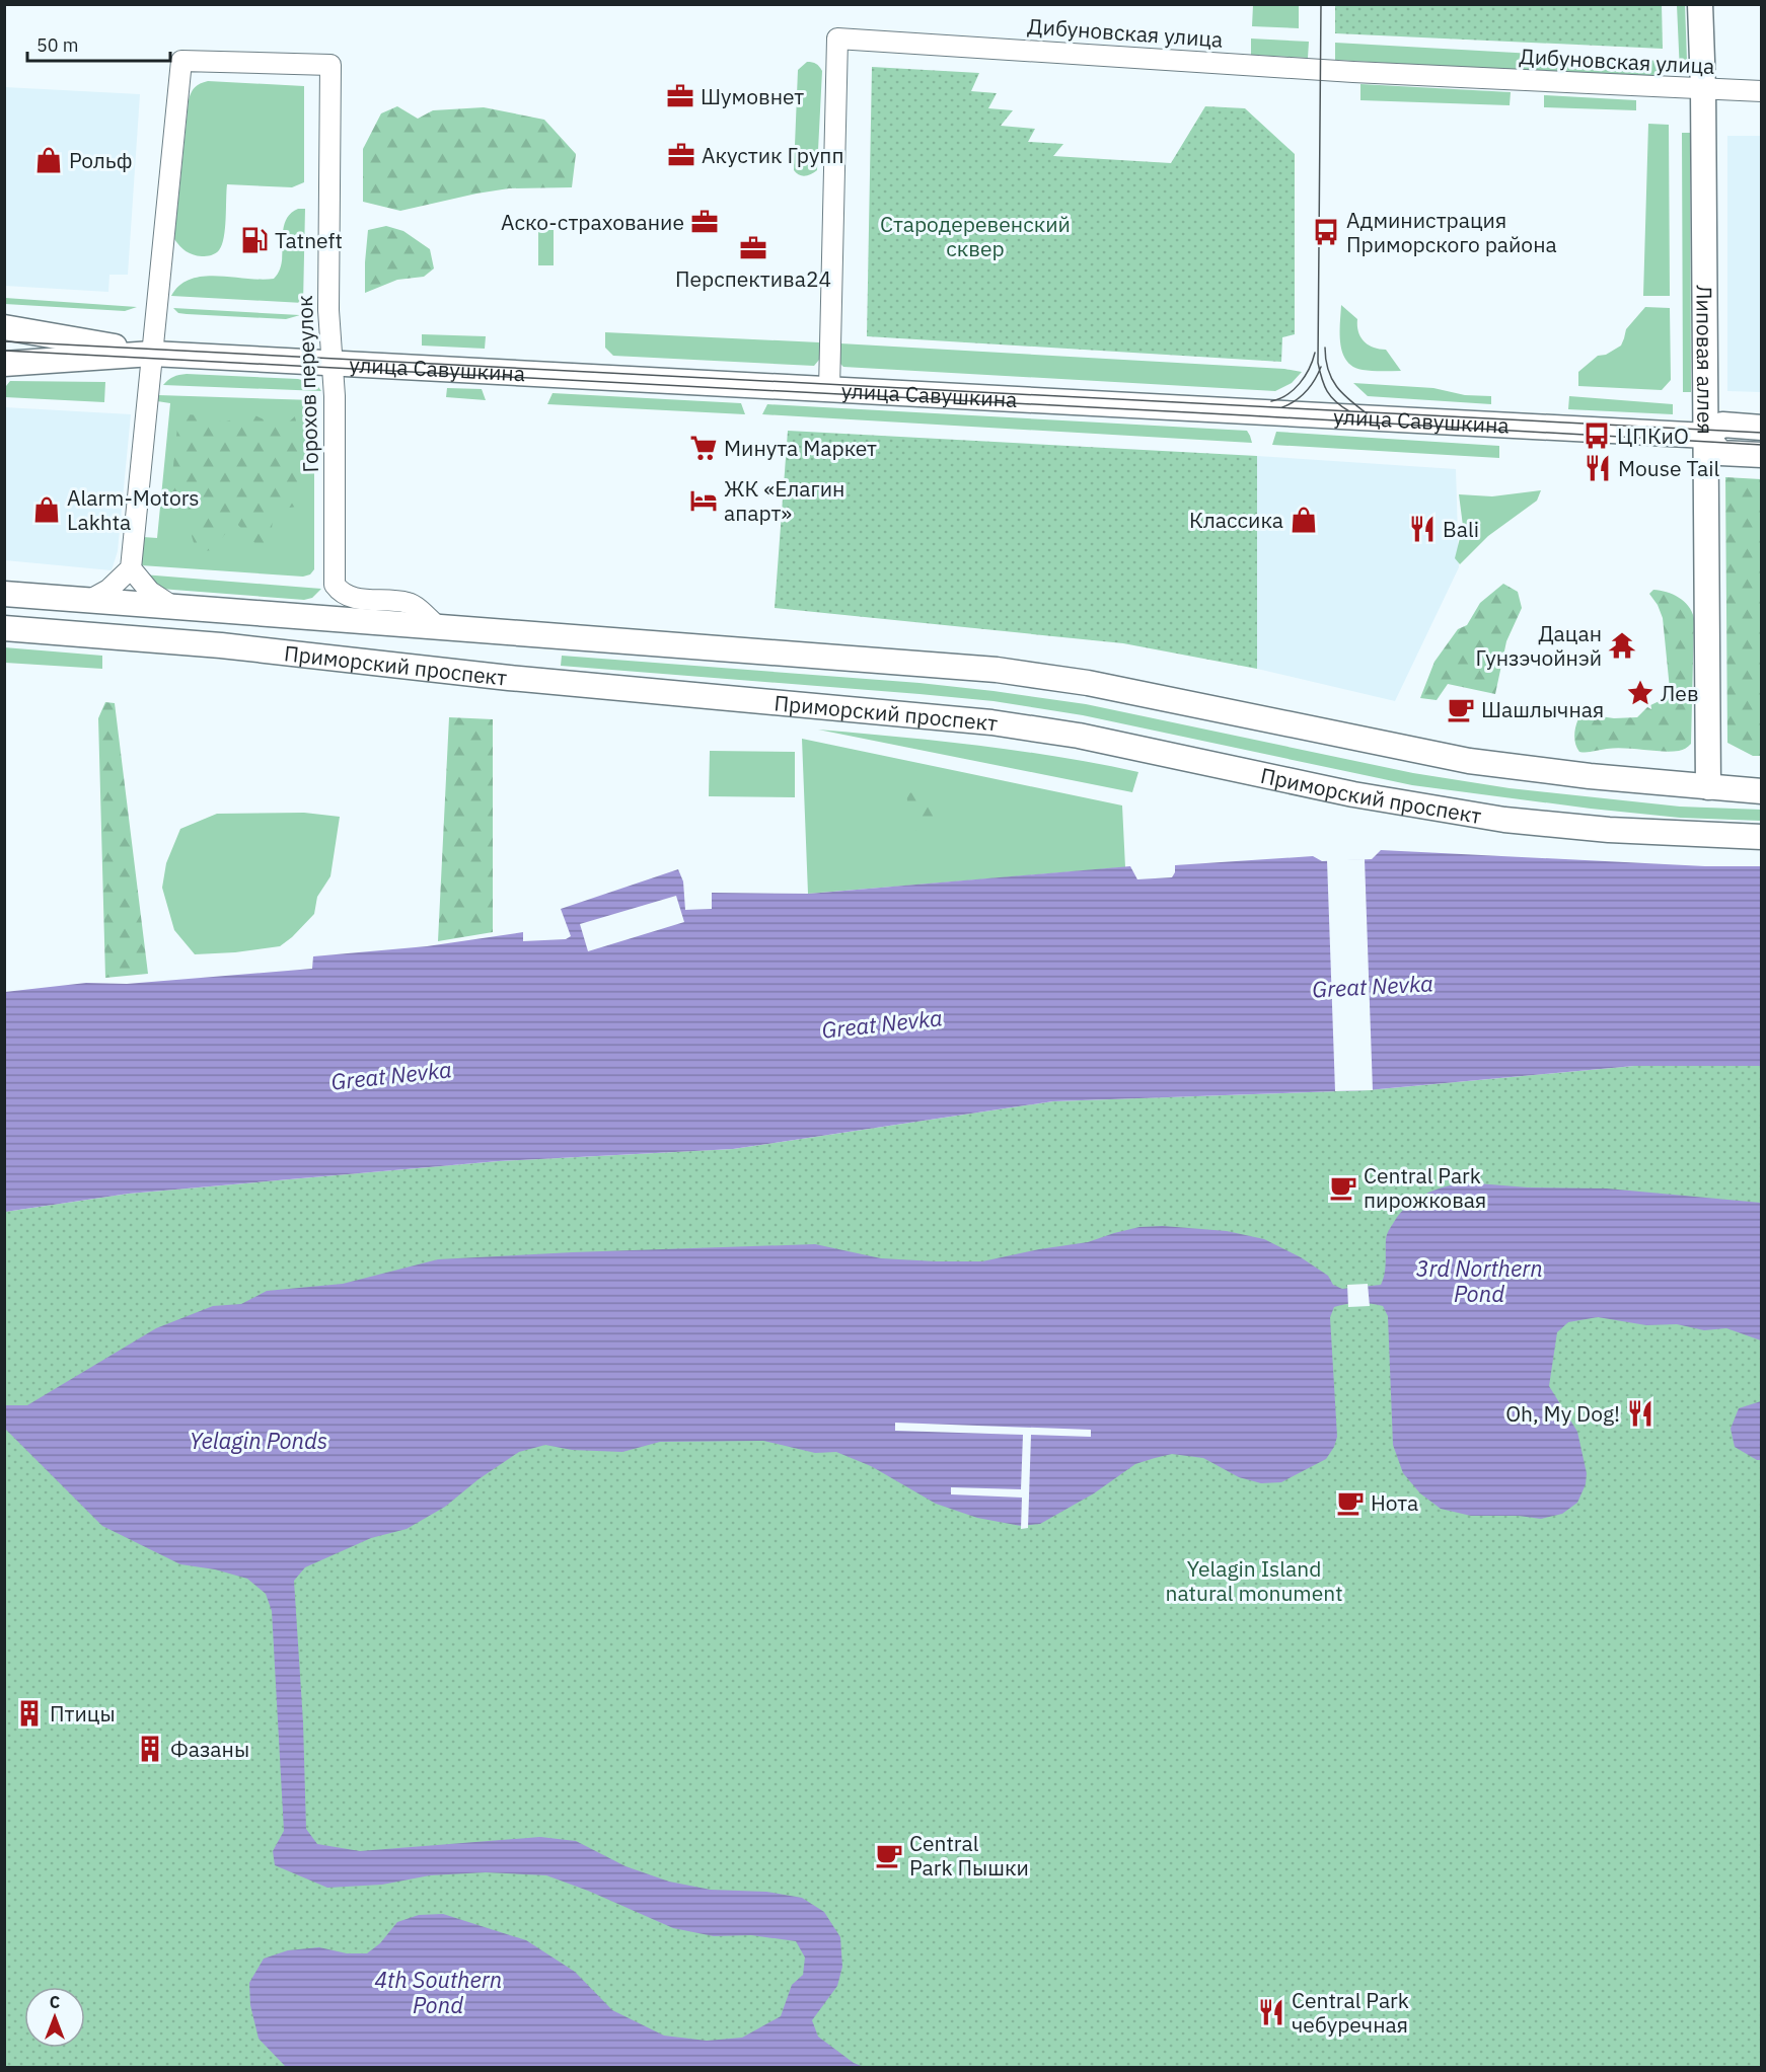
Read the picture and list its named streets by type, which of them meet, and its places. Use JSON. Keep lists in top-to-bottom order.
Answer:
{
  "streets": {
    "main road": ["Липовая аллея", "улица Савушкина", "Приморский проспект"],
    "street": ["Дибуновская улица", "Горохов переулок"]
  },
  "crossings": [
    ["Дибуновская улица", "Липовая аллея"],
    ["Дибуновская улица", "улица Савушкина"],
    ["Липовая аллея", "улица Савушкина"],
    ["Липовая аллея", "Приморский проспект"],
    ["улица Савушкина", "Горохов переулок"],
    ["Горохов переулок", "Приморский проспект"]
  ],
  "water": [
    "Great Nevka",
    "3rd Northern Pond",
    "Yelagin Ponds",
    "4th Southern Pond"
  ],
  "parks": ["Стародеревенский сквер", "Yelagin Island natural monument"],
  "places": {
    "office": [
      "Шумовнет",
      "Акустик Групп",
      "Аско-страхование",
      "Перспектива24"
    ],
    "shop": ["Рольф", "Alarm-Motors Lakhta", "Классика"],
    "bus stop": ["Администрация Приморского района", "ЦПКиО"],
    "fuel station": ["Tatneft"],
    "supermarket": ["Минута Маркет"],
    "restaurant": [
      "Mouse Tail",
      "Bali",
      "Oh, My Dog!",
      "Central Park чебуречная"
    ],
    "hotel": ["ЖК «Елагин апарт»"],
    "temple": ["Дацан Гунзэчойнэй"],
    "place": ["Лев"],
    "cafe": [
      "Шашлычная",
      "Central Park пирожковая",
      "Нота",
      "Central Park Пышки"
    ],
    "building": ["Птицы", "Фазаны"]
  },
  "scale_bar": "50 m",
  "north": "top"
}
